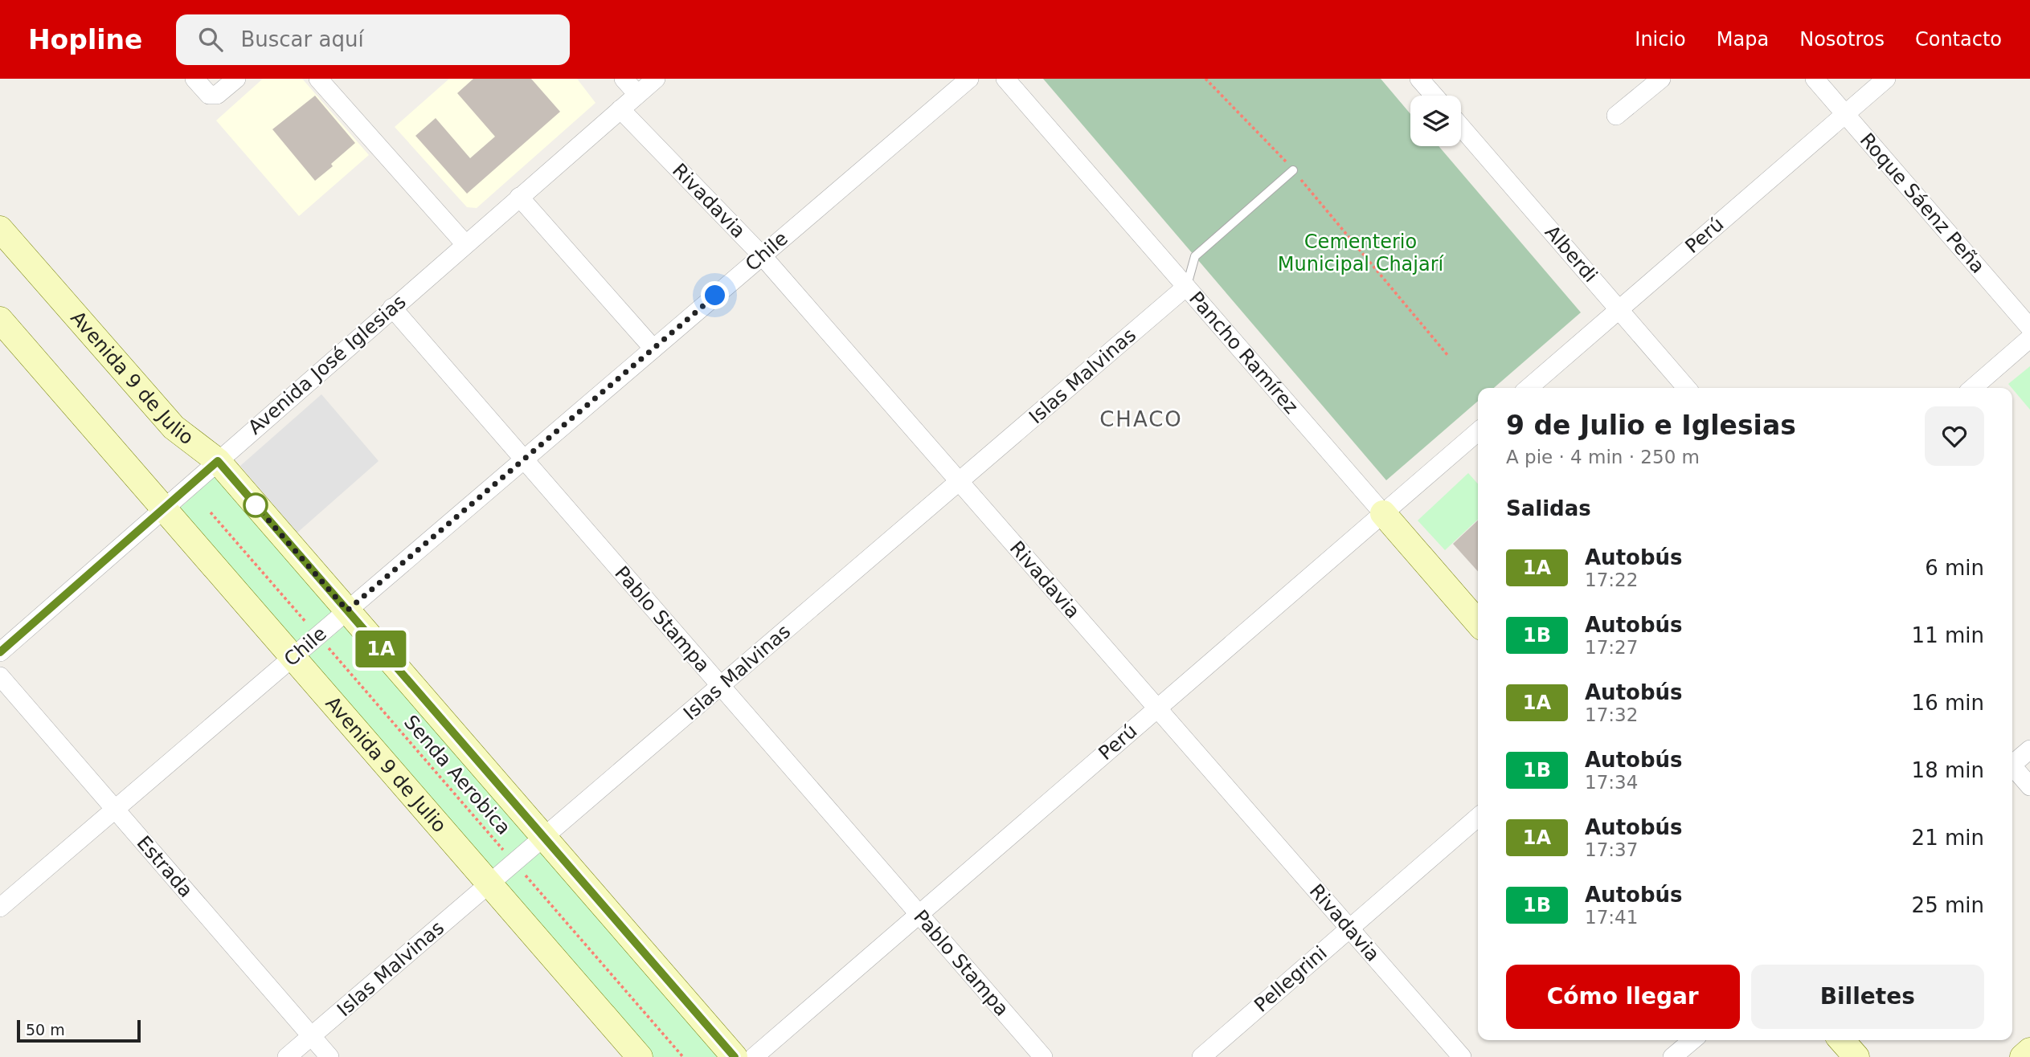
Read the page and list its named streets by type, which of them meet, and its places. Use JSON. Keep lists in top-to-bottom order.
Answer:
{
  "streets": {
    "main road": ["Pancho Ramírez", "Avenida 9 de Julio"],
    "street": [
      "Rivadavia",
      "Roque Sáenz Peña",
      "Perú",
      "Chile",
      "Alberdi",
      "Avenida José Iglesias",
      "Islas Malvinas",
      "Pablo Stampa",
      "Estrada",
      "Pellegrini"
    ],
    "path": ["Senda Aerobica"]
  },
  "crossings": [
    ["Rivadavia", "Perú"],
    ["Rivadavia", "Chile"],
    ["Rivadavia", "Avenida José Iglesias"],
    ["Rivadavia", "Islas Malvinas"],
    ["Rivadavia", "Pellegrini"],
    ["Roque Sáenz Peña", "Perú"],
    ["Perú", "Alberdi"],
    ["Perú", "Pancho Ramírez"],
    ["Perú", "Pablo Stampa"],
    ["Chile", "Avenida 9 de Julio"],
    ["Chile", "Pablo Stampa"],
    ["Chile", "Senda Aerobica"],
    ["Chile", "Estrada"],
    ["Pancho Ramírez", "Islas Malvinas"],
    ["Avenida José Iglesias", "Avenida 9 de Julio"],
    ["Avenida José Iglesias", "Pablo Stampa"],
    ["Islas Malvinas", "Avenida 9 de Julio"],
    ["Islas Malvinas", "Pablo Stampa"],
    ["Islas Malvinas", "Senda Aerobica"],
    ["Islas Malvinas", "Estrada"]
  ],
  "districts": ["CHACO"],
  "parks": ["Cementerio Municipal Chajarí"],
  "lines": ["bus line 1A"],
  "scale_bar": "50 m",
  "page": {
    "header": "Hopline",
    "search": "Buscar aquí",
    "nav": [
      "Inicio",
      "Mapa",
      "Nosotros",
      "Contacto"
    ],
    "on_map": "1A",
    "heading": [
      ["9 de Julio e Iglesias", "A pie · 4 min · 250 m"],
      "Salidas"
    ],
    "list": [
      {
        "mark": "1A",
        "name": "Autobús",
        "note": "17:22",
        "value": "6 min"
      },
      {
        "mark": "1B",
        "name": "Autobús",
        "note": "17:27",
        "value": "11 min"
      },
      {
        "mark": "1A",
        "name": "Autobús",
        "note": "17:32",
        "value": "16 min"
      },
      {
        "mark": "1B",
        "name": "Autobús",
        "note": "17:34",
        "value": "18 min"
      },
      {
        "mark": "1A",
        "name": "Autobús",
        "note": "17:37",
        "value": "21 min"
      },
      {
        "mark": "1B",
        "name": "Autobús",
        "note": "17:41",
        "value": "25 min"
      }
    ],
    "buttons": ["Cómo llegar", "Billetes"],
    "scale": "50 m"
  }
}
